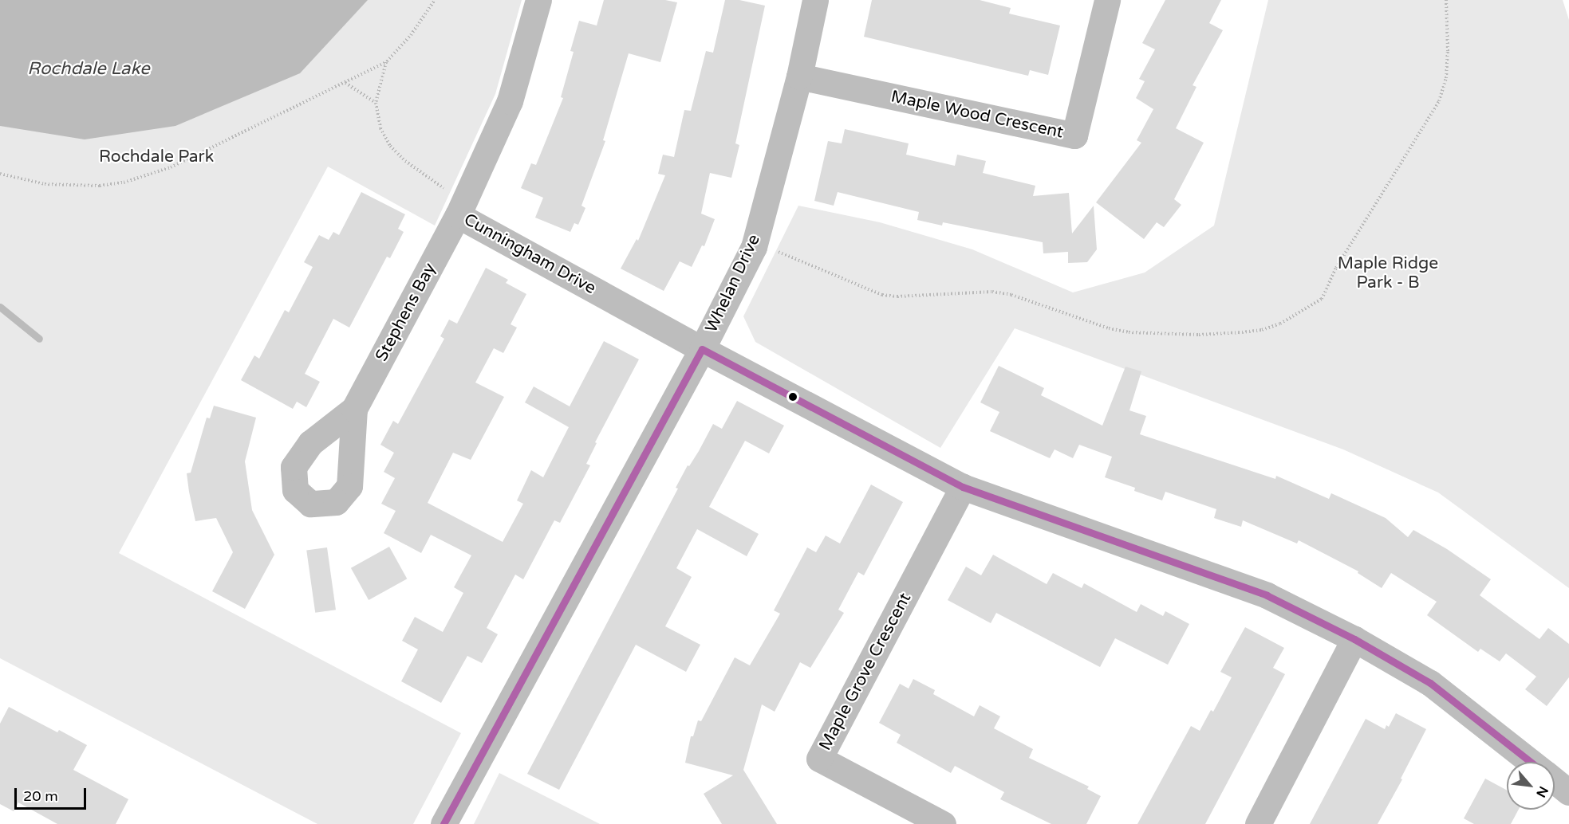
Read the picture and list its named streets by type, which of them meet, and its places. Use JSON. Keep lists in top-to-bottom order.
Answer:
{
  "streets": {
    "street": [
      "Maple Wood Crescent",
      "Cunningham Drive",
      "Whelan Drive",
      "Stephens Bay",
      "Maple Grove Crescent"
    ]
  },
  "crossings": [
    ["Maple Wood Crescent", "Whelan Drive"],
    ["Cunningham Drive", "Whelan Drive"],
    ["Cunningham Drive", "Stephens Bay"],
    ["Cunningham Drive", "Maple Grove Crescent"]
  ],
  "water": ["Rochdale Lake"],
  "parks": ["Rochdale Park", "Maple Ridge Park - B"],
  "scale_bar": "20 m",
  "north": "bottom right"
}
